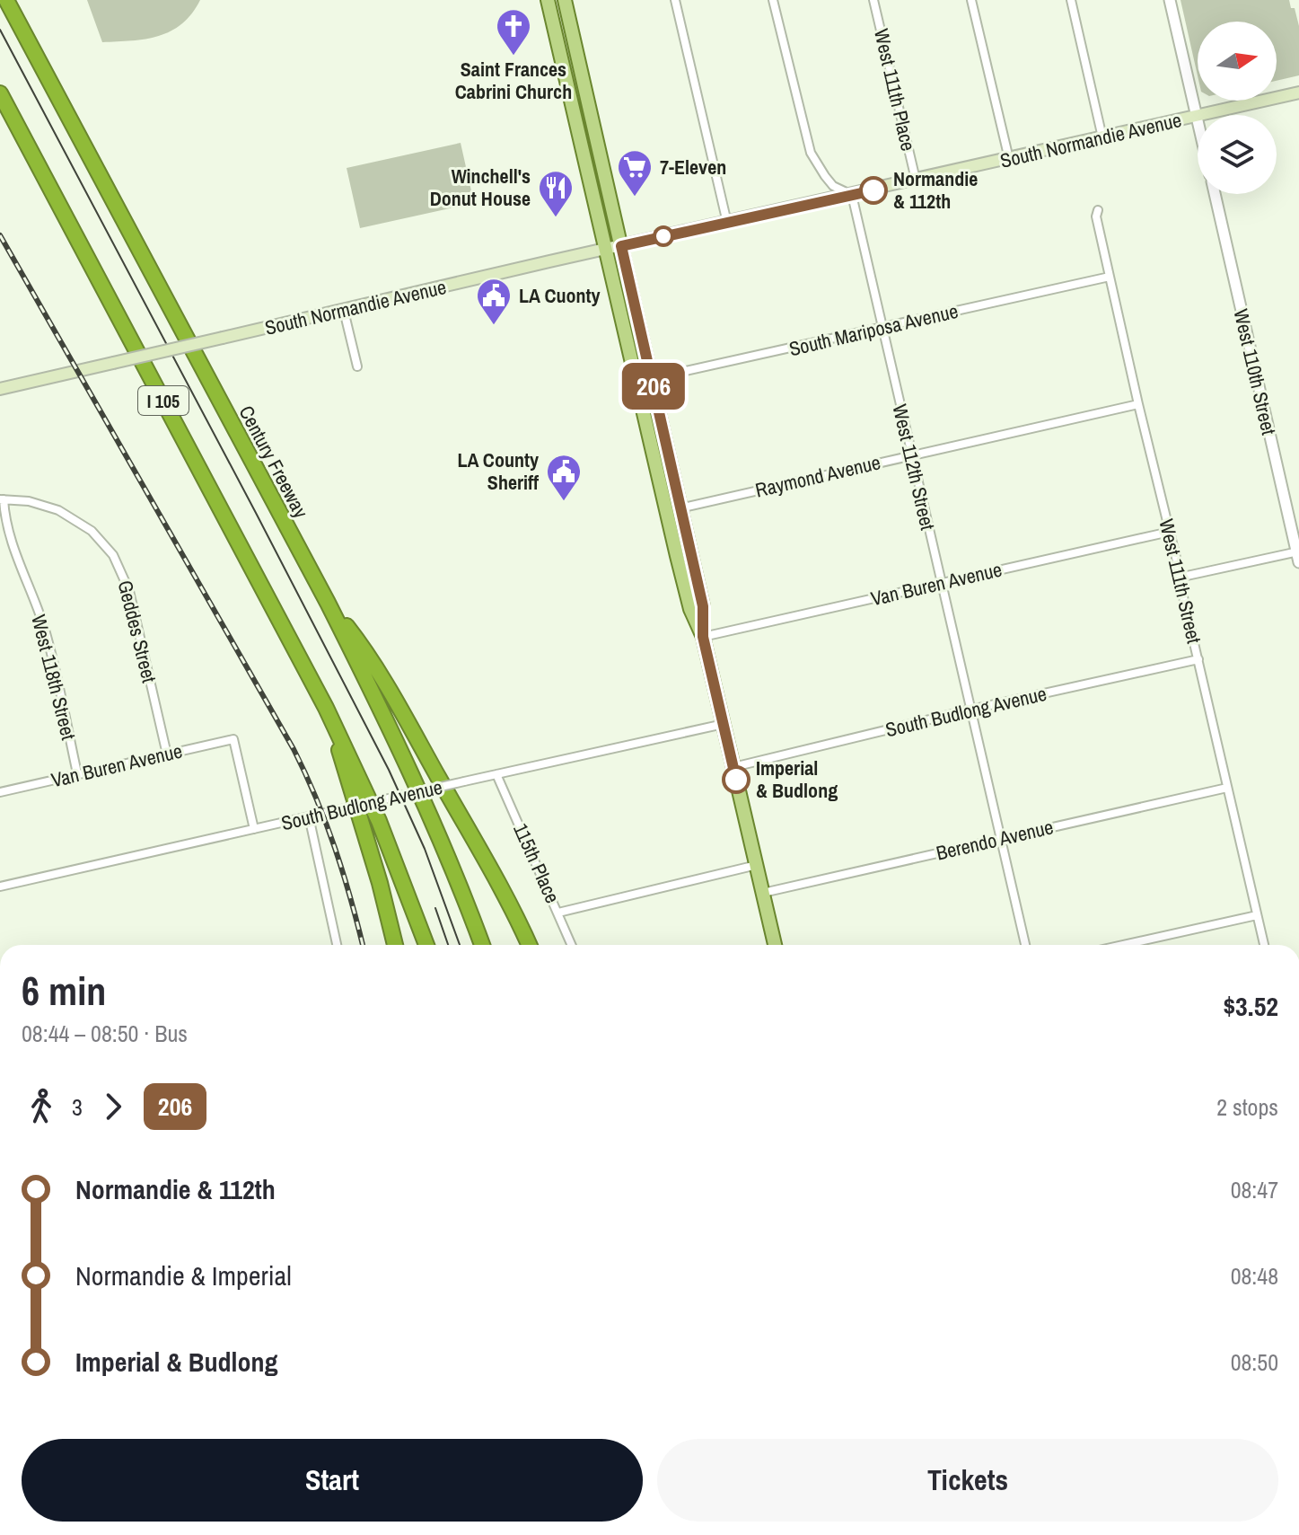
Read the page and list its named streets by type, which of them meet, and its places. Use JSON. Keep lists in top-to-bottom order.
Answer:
{
  "streets": {
    "highway": ["I 105", "Century Freeway"],
    "main road": ["South Normandie Avenue"],
    "street": [
      "West 111th Place",
      "South Mariposa Avenue",
      "West 110th Street",
      "West 112th Street",
      "Raymond Avenue",
      "West 111th Street",
      "Van Buren Avenue",
      "Geddes Street",
      "West 118th Street",
      "South Budlong Avenue",
      "Berendo Avenue",
      "115th Place"
    ]
  },
  "crossings": [
    ["West 111th Place", "South Normandie Avenue"],
    ["South Normandie Avenue", "West 112th Street"],
    ["South Mariposa Avenue", "West 112th Street"],
    ["South Mariposa Avenue", "West 111th Street"],
    ["West 112th Street", "Raymond Avenue"],
    ["West 112th Street", "Van Buren Avenue"],
    ["West 112th Street", "South Budlong Avenue"],
    ["West 112th Street", "Berendo Avenue"],
    ["Raymond Avenue", "West 111th Street"],
    ["West 111th Street", "Van Buren Avenue"],
    ["West 111th Street", "South Budlong Avenue"],
    ["West 111th Street", "Berendo Avenue"],
    ["Van Buren Avenue", "Geddes Street"],
    ["Van Buren Avenue", "West 118th Street"],
    ["Van Buren Avenue", "South Budlong Avenue"],
    ["Geddes Street", "West 118th Street"],
    ["South Budlong Avenue", "115th Place"]
  ],
  "places": {
    "church": ["Saint Frances Cabrini Church"],
    "other": ["Normandie & 112th", "Imperial & Budlong"],
    "supermarket": ["7-Eleven"],
    "restaurant": ["Winchell's Donut House"],
    "public building": ["LA Cuonty", "LA County Sheriff"]
  },
  "lines": ["bus line 206"],
  "north": "right",
  "page": {
    "on_map": "206",
    "heading": ["6 min", "08:44 – 08:50 · Bus", "$3.52"],
    "legs": ["3", "206", "2 stops"],
    "list": [
      {
        "name": "Normandie & 112th",
        "value": "08:47"
      },
      {
        "name": "Normandie & Imperial",
        "value": "08:48"
      },
      {
        "name": "Imperial & Budlong",
        "value": "08:50"
      }
    ],
    "buttons": ["Start", "Tickets"]
  }
}
